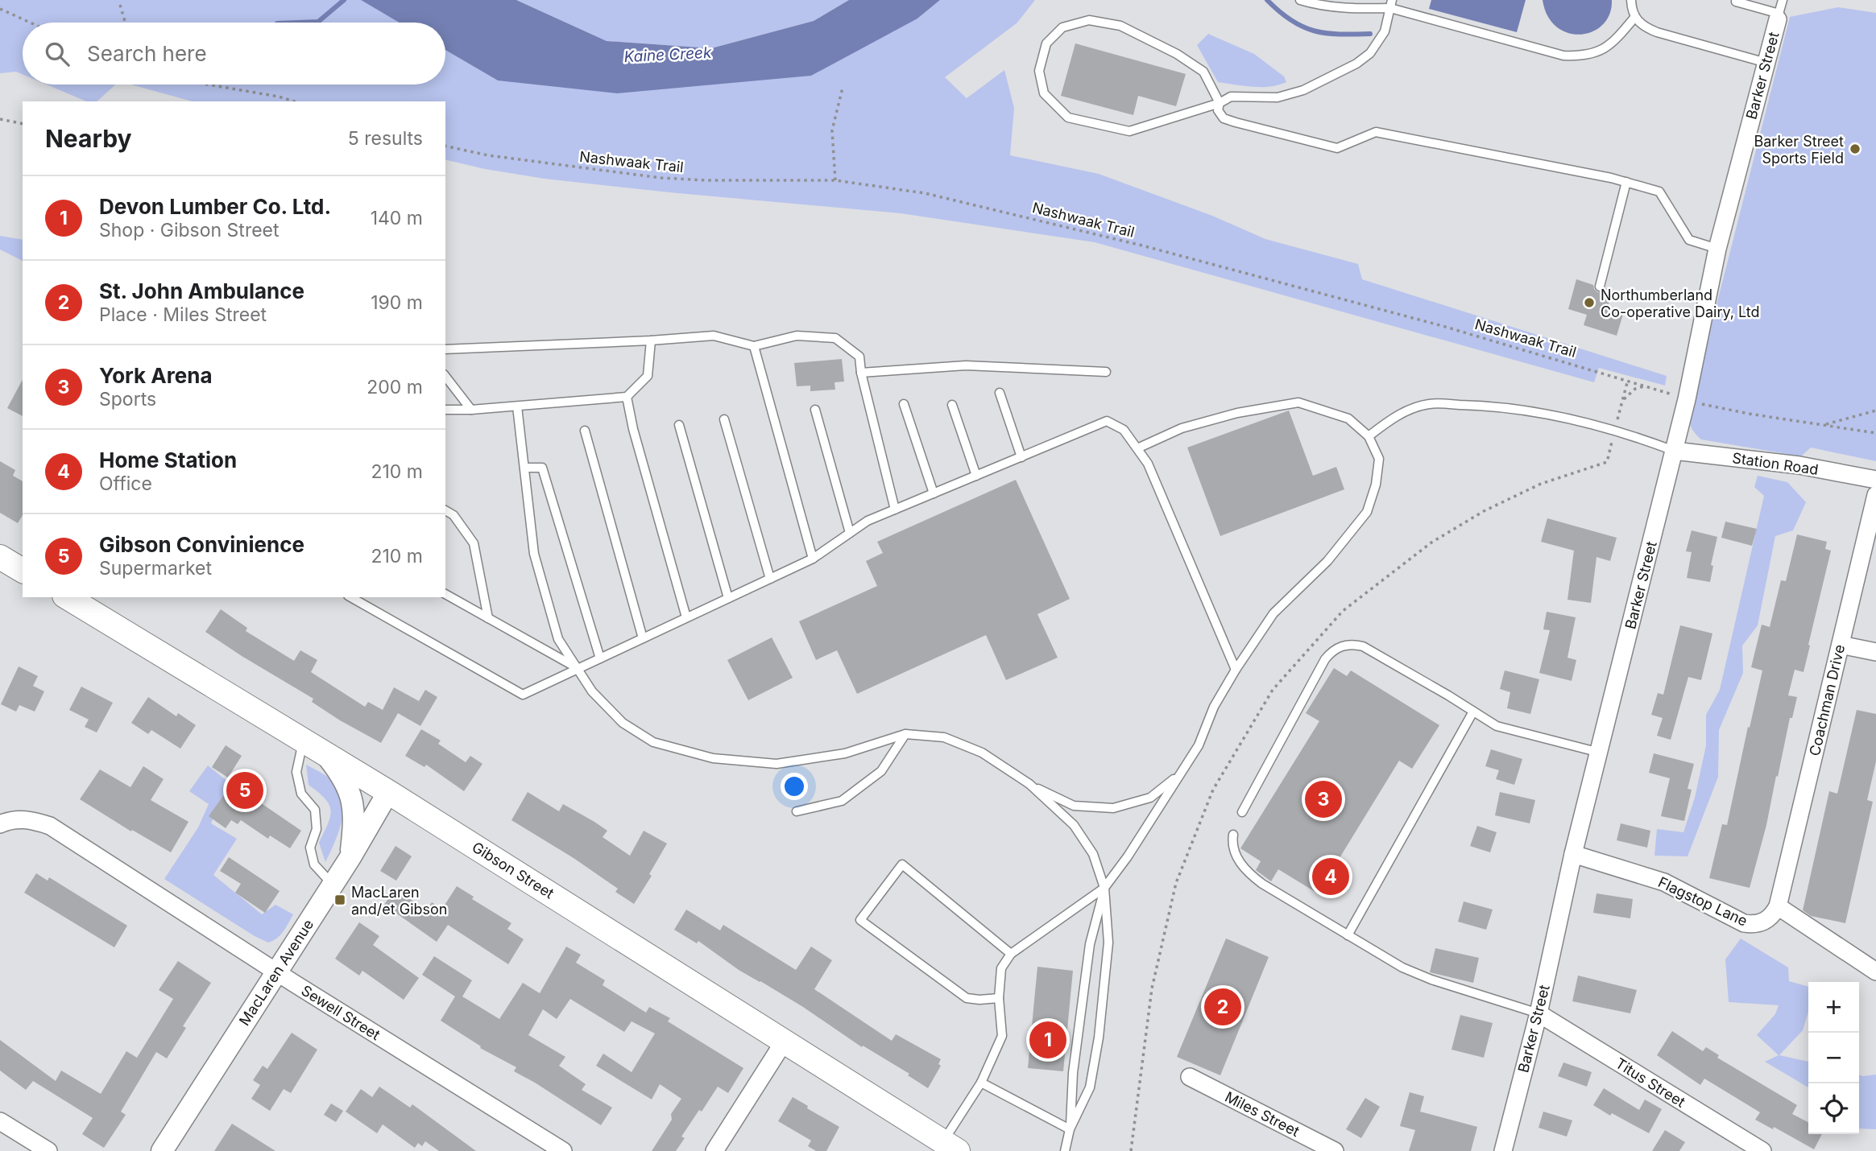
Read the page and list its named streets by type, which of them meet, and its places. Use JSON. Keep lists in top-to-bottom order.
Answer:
{
  "streets": {
    "main road": ["Gibson Street"],
    "street": [
      "Barker Street",
      "Station Road",
      "Coachman Drive",
      "Flagstop Lane",
      "MacLaren Avenue",
      "Sewell Street",
      "Titus Street",
      "Miles Street"
    ],
    "path": ["Nashwaak Trail"]
  },
  "crossings": [
    ["Barker Street", "Nashwaak Trail"],
    ["Barker Street", "Station Road"],
    ["Barker Street", "Flagstop Lane"],
    ["Barker Street", "Titus Street"],
    ["Coachman Drive", "Flagstop Lane"],
    ["Gibson Street", "MacLaren Avenue"],
    ["MacLaren Avenue", "Sewell Street"]
  ],
  "water": ["Kaine Creek"],
  "places": {
    "other": ["Barker Street Sports Field", "Northumberland Co-operative Dairy, Ltd"],
    "transit": ["MacLaren and/et Gibson"]
  },
  "page": {
    "search": "Search here",
    "heading": ["Nearby", "5 results"],
    "list": [
      {
        "mark": "1",
        "name": "Devon Lumber Co. Ltd.",
        "note": "Shop · Gibson Street",
        "value": "140 m"
      },
      {
        "mark": "2",
        "name": "St. John Ambulance",
        "note": "Place · Miles Street",
        "value": "190 m"
      },
      {
        "mark": "3",
        "name": "York Arena",
        "note": "Sports",
        "value": "200 m"
      },
      {
        "mark": "4",
        "name": "Home Station",
        "note": "Office",
        "value": "210 m"
      },
      {
        "mark": "5",
        "name": "Gibson Convinience",
        "note": "Supermarket",
        "value": "210 m"
      }
    ],
    "pins": [
      "5",
      "3",
      "4",
      "2",
      "1"
    ],
    "map_buttons": ["+", "−"]
  }
}
